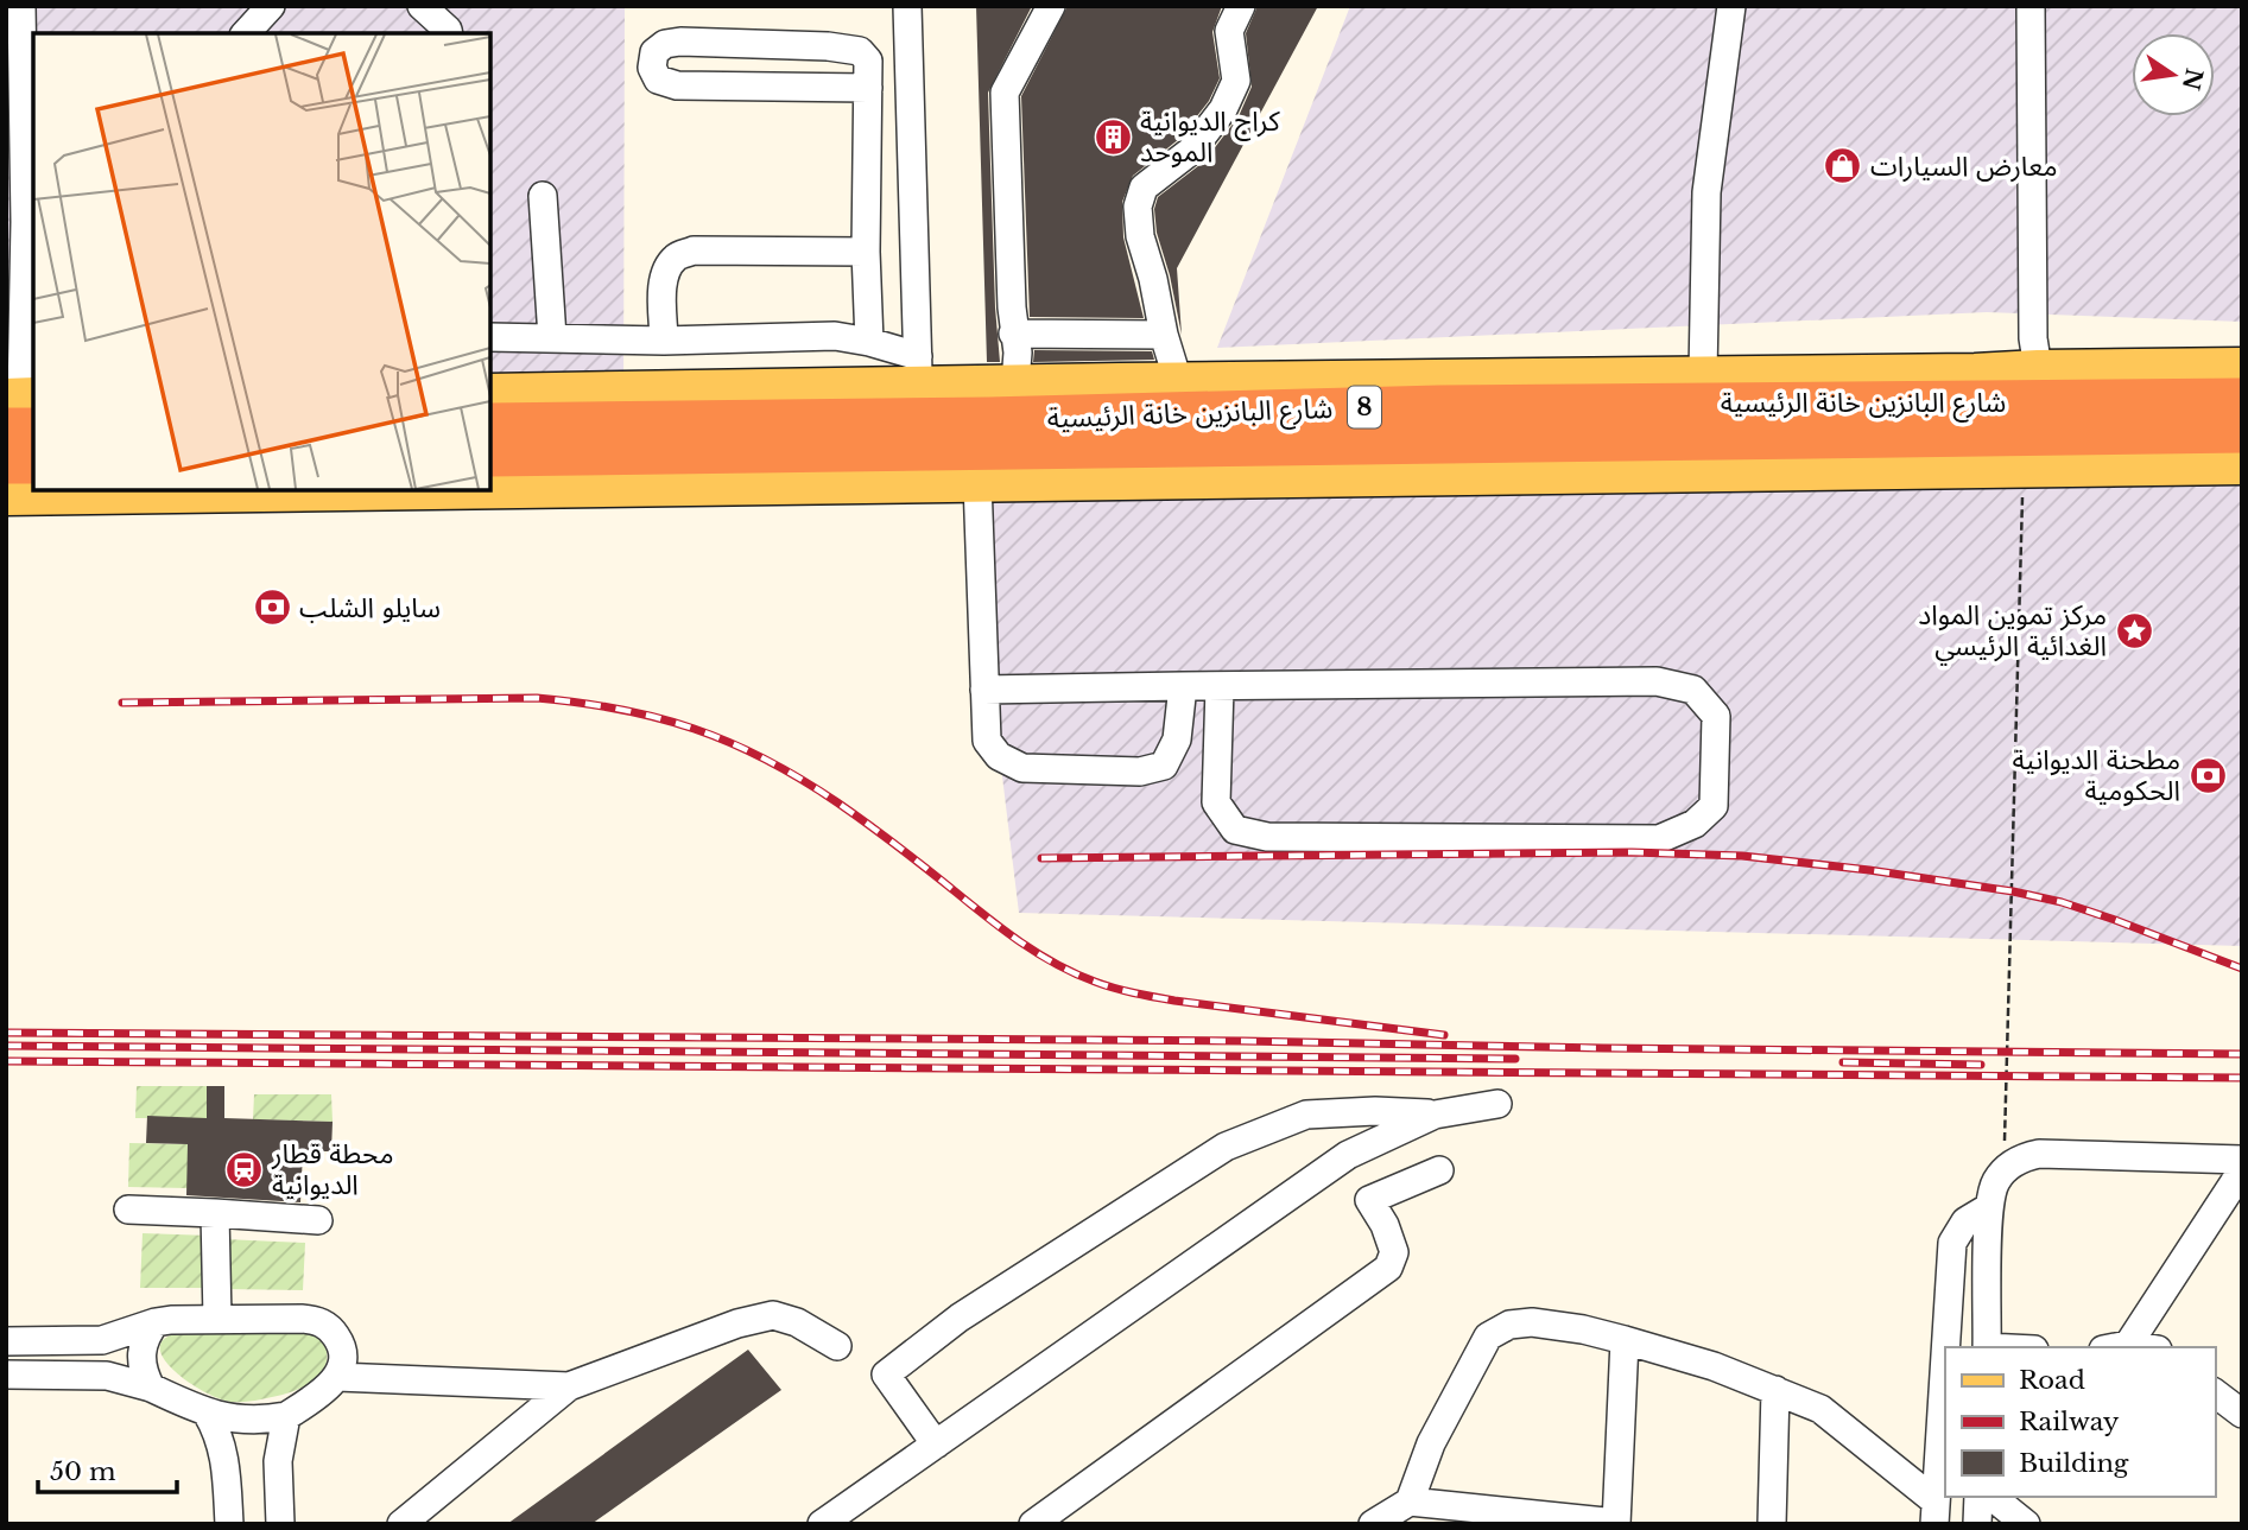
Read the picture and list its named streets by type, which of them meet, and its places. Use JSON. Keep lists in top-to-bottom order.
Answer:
{
  "streets": {
    "highway": ["شارع البانزين خانة الرئيسية", "8"]
  },
  "places": {
    "building": ["كراج الديوانية الموحد"],
    "shop": ["معارض السيارات"],
    "bank": ["سايلو الشلب", "مطحنة الديوانية الحكومية"],
    "place": ["مركز تموين المواد الغدائية الرئيسي"],
    "station": ["محطة قطار الديوانية"]
  },
  "legend": ["Road", "Railway", "Building"],
  "scale_bar": "50 m",
  "north": "right"
}
